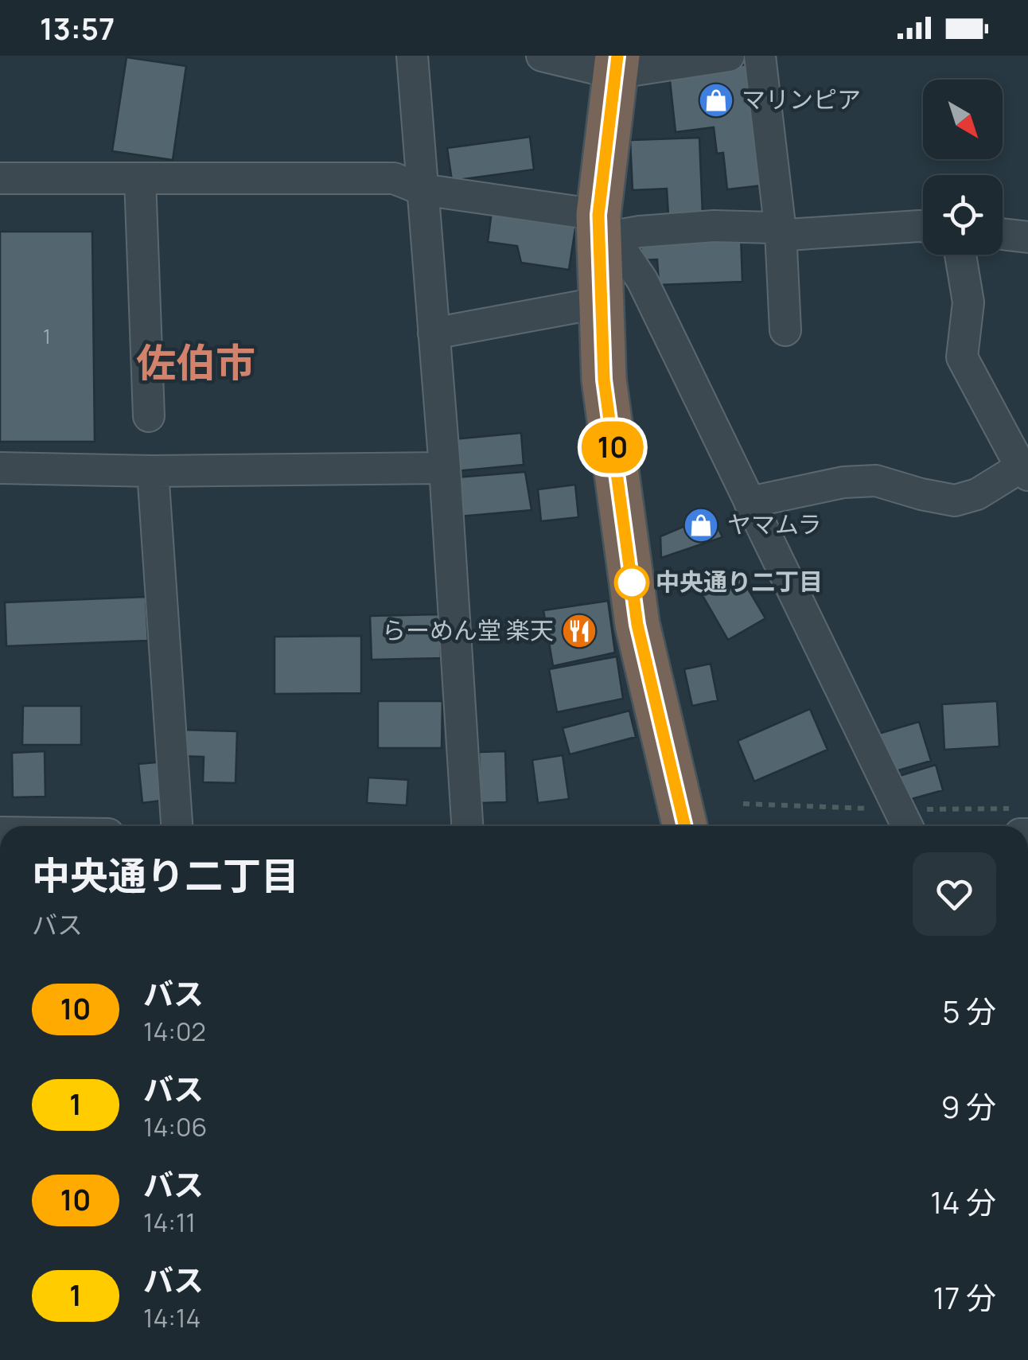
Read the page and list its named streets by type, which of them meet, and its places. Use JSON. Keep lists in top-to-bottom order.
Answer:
{
  "districts": ["佐伯市"],
  "places": {
    "shop": ["マリンピア", "ヤマムラ"],
    "other": ["中央通り二丁目"],
    "restaurant": ["らーめん堂 楽天"]
  },
  "lines": ["bus line 10"],
  "house_numbers": ["1"],
  "north": "bottom right",
  "page": {
    "status": "13:57",
    "on_map": "10",
    "heading": ["中央通り二丁目", "バス"],
    "list": [
      {
        "mark": "10",
        "name": "バス",
        "note": "14:02",
        "value": "5 分"
      },
      {
        "mark": "1",
        "name": "バス",
        "note": "14:06",
        "value": "9 分"
      },
      {
        "mark": "10",
        "name": "バス",
        "note": "14:11",
        "value": "14 分"
      },
      {
        "mark": "1",
        "name": "バス",
        "note": "14:14",
        "value": "17 分"
      }
    ]
  }
}
